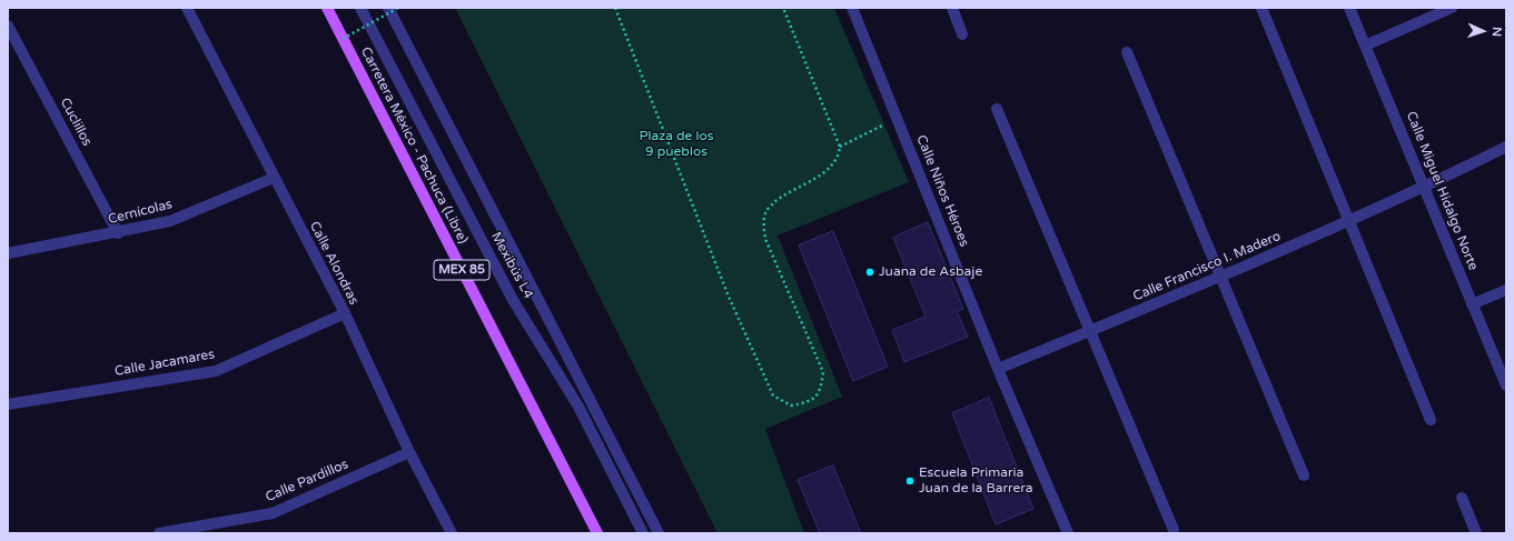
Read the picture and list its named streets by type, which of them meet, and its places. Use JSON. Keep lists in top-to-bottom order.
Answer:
{
  "streets": {
    "main road": ["Carretera México - Pachuca (Libre)", "MEX 85"],
    "street": [
      "Cuclillos",
      "Calle Niños Héroes",
      "Calle Miguel Hidalgo Norte",
      "Cernícolas",
      "Calle Alondras",
      "Mexibús L4",
      "Calle Francisco I. Madero",
      "Calle Jacamares",
      "Calle Pardillos"
    ]
  },
  "crossings": [
    ["Cuclillos", "Cernícolas"],
    ["Calle Niños Héroes", "Calle Francisco I. Madero"],
    ["Calle Miguel Hidalgo Norte", "Calle Francisco I. Madero"],
    ["Cernícolas", "Calle Alondras"],
    ["Calle Alondras", "Calle Jacamares"],
    ["Calle Alondras", "Calle Pardillos"]
  ],
  "parks": ["Plaza de los 9 pueblos"],
  "places": ["Juana de Asbaje", "Escuela Primaria Juan de la Barrera"],
  "north": "right"
}
